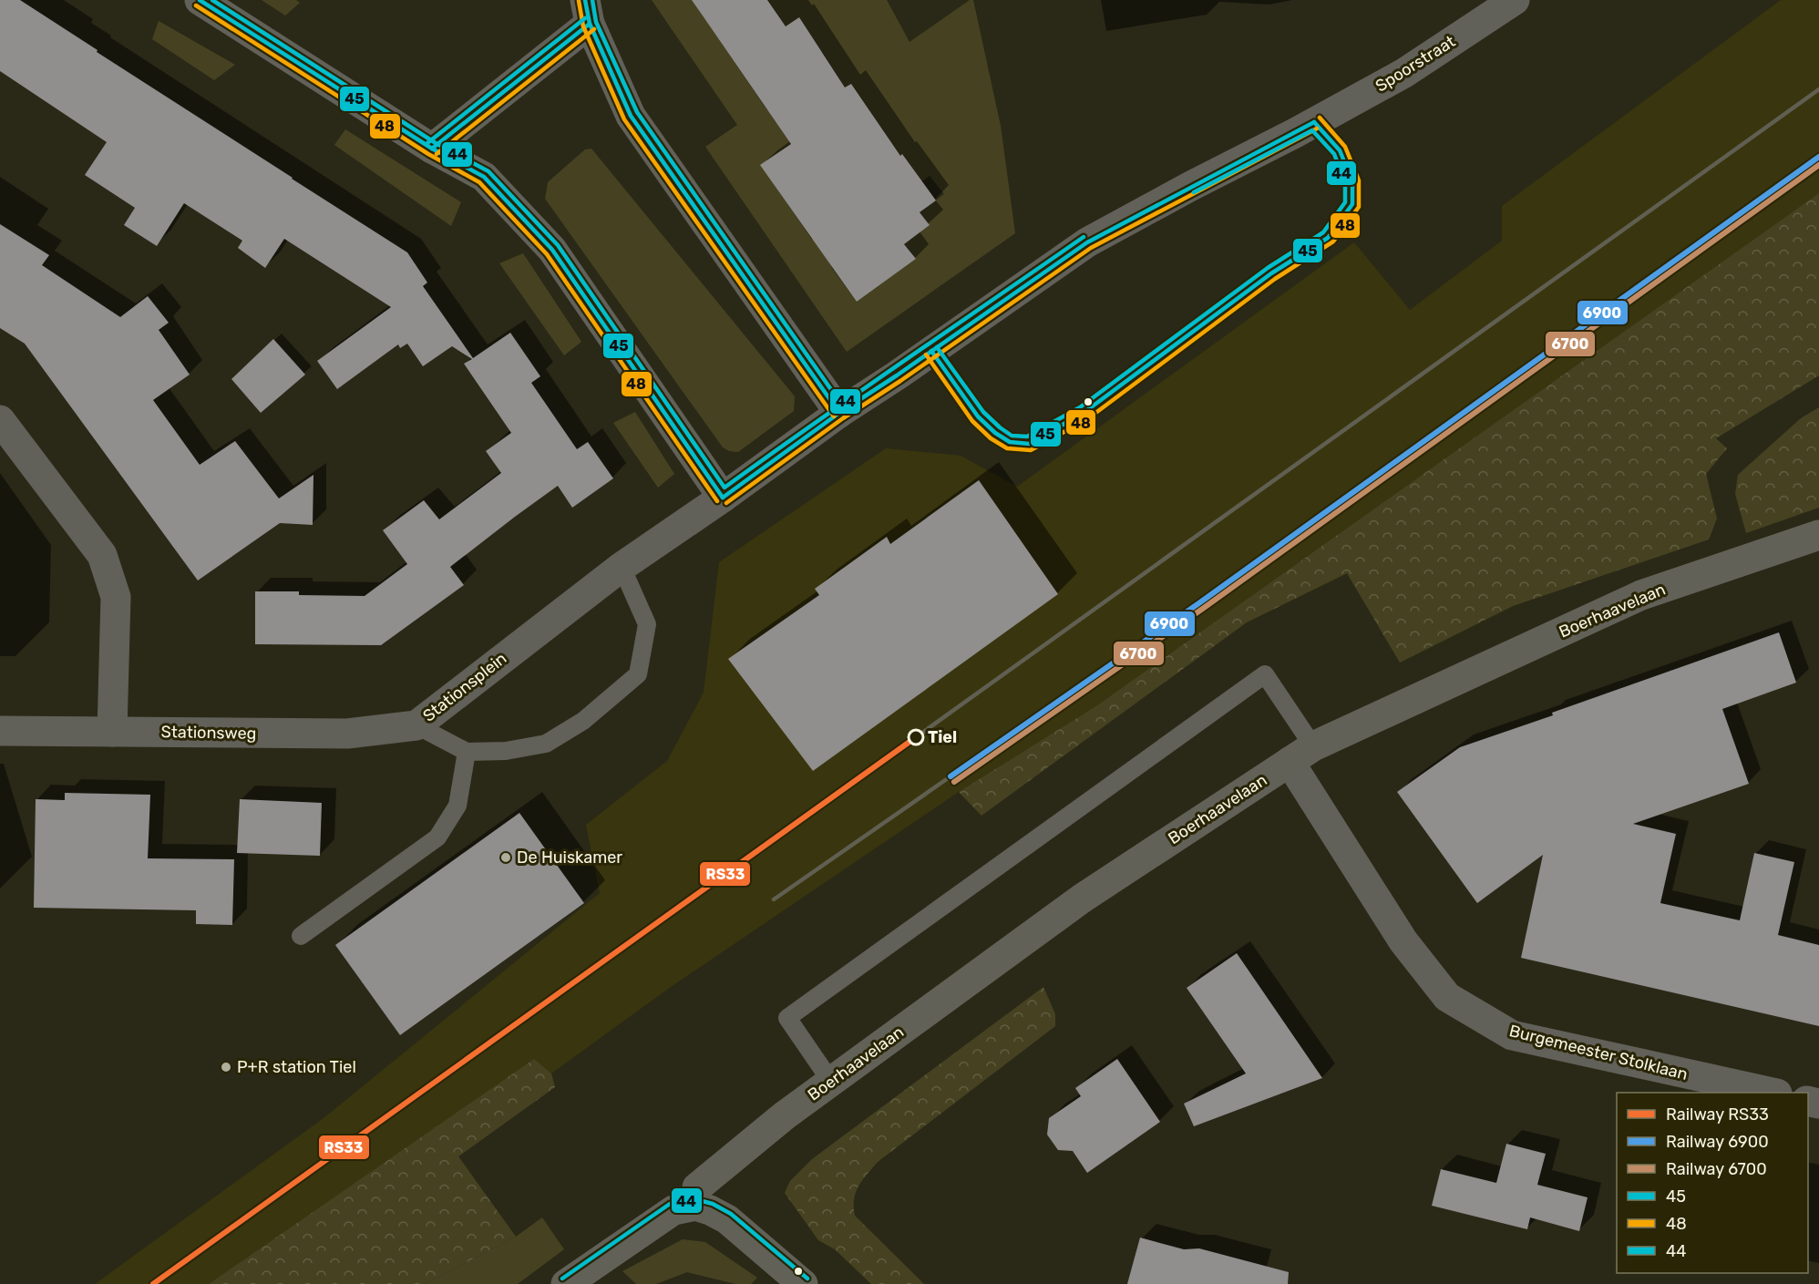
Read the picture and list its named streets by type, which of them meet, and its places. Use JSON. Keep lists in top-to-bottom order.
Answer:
{
  "streets": {
    "street": [
      "Spoorstraat",
      "Boerhaavelaan",
      "Stationsplein",
      "Stationsweg",
      "Burgemeester Stolklaan"
    ]
  },
  "crossings": [
    ["Spoorstraat", "Stationsplein"],
    ["Boerhaavelaan", "Burgemeester Stolklaan"],
    ["Stationsplein", "Stationsweg"]
  ],
  "places": ["Tiel", "De Huiskamer", "P+R station Tiel"],
  "lines": [
    "transit line 45",
    "transit line 44",
    "transit line 48",
    "rail line 6900",
    "rail line 6700",
    "rail line RS33"
  ],
  "legend": [
    "Railway RS33",
    "Railway 6900",
    "Railway 6700",
    "45",
    "48",
    "44"
  ]
}
